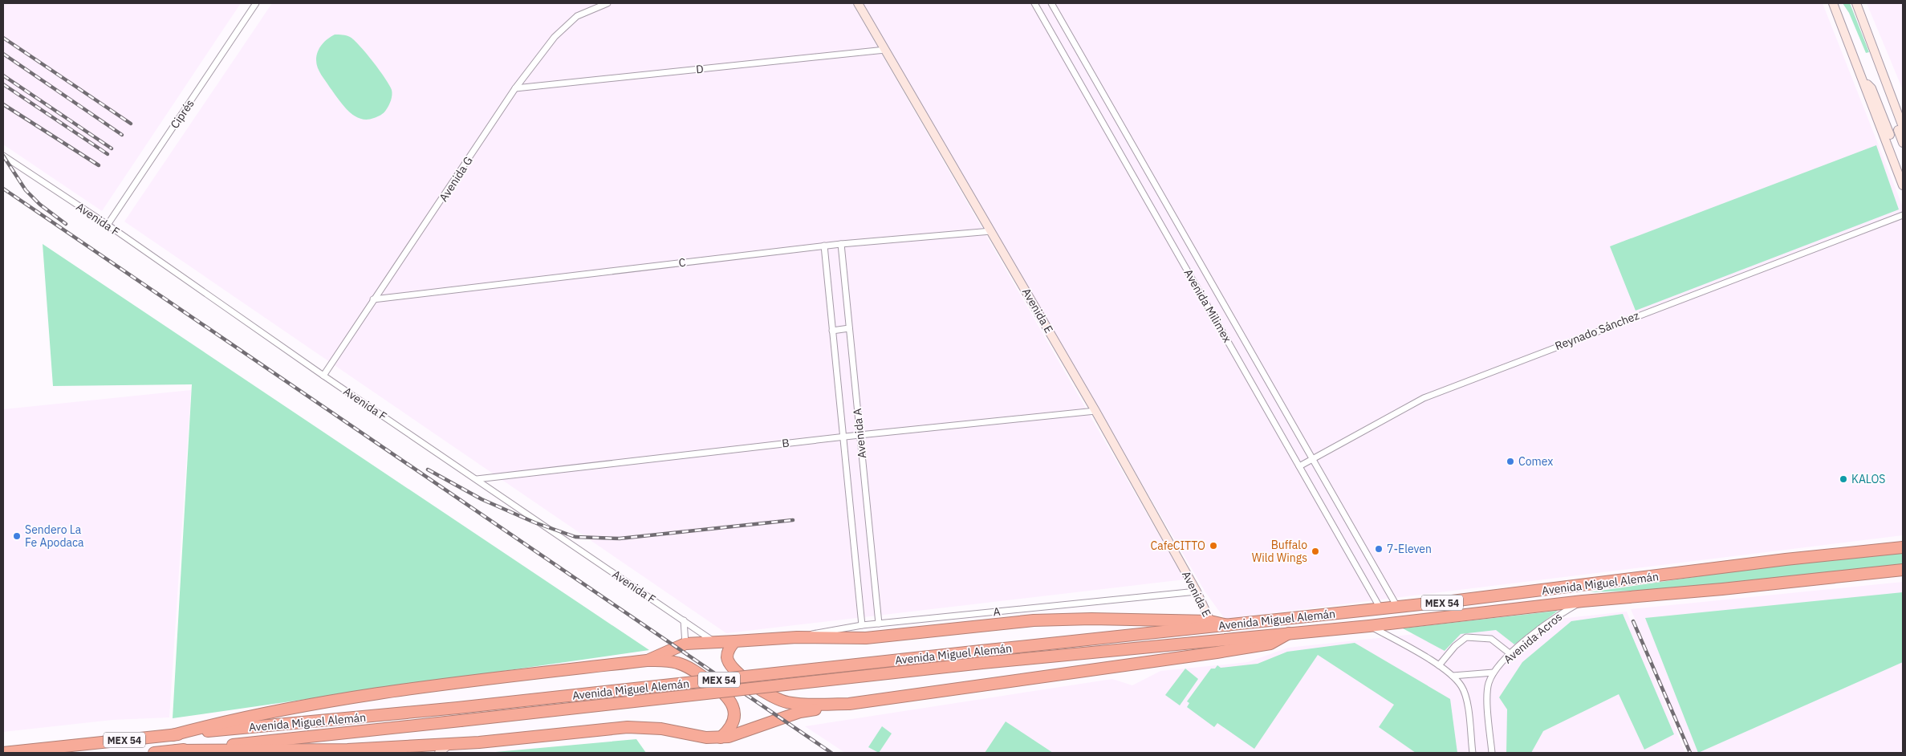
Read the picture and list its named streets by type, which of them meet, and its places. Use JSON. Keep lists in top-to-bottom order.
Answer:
{
  "streets": {
    "highway": ["Avenida Miguel Alemán", "MEX 54"],
    "main road": ["Avenida E"],
    "street": [
      "D",
      "Ciprés",
      "Avenida G",
      "Avenida F",
      "C",
      "Avenida Milimex",
      "Reynado Sánchez",
      "Avenida A",
      "B",
      "A",
      "Avenida Acros"
    ]
  },
  "crossings": [
    ["D", "Avenida G"],
    ["D", "Avenida E"],
    ["Ciprés", "Avenida F"],
    ["Avenida G", "Avenida F"],
    ["Avenida G", "C"],
    ["Avenida F", "B"],
    ["C", "Avenida E"],
    ["C", "Avenida A"],
    ["Avenida Milimex", "Reynado Sánchez"],
    ["Avenida Milimex", "Avenida Miguel Alemán"],
    ["Avenida E", "B"],
    ["Avenida E", "A"],
    ["Avenida A", "B"],
    ["Avenida A", "A"],
    ["Avenida Miguel Alemán", "Avenida Acros"]
  ],
  "places": [
    "Comex",
    "KALOS",
    "Sendero La Fe Apodaca",
    "CafeCITTO",
    "7-Eleven",
    "Buffalo Wild Wings"
  ]
}
